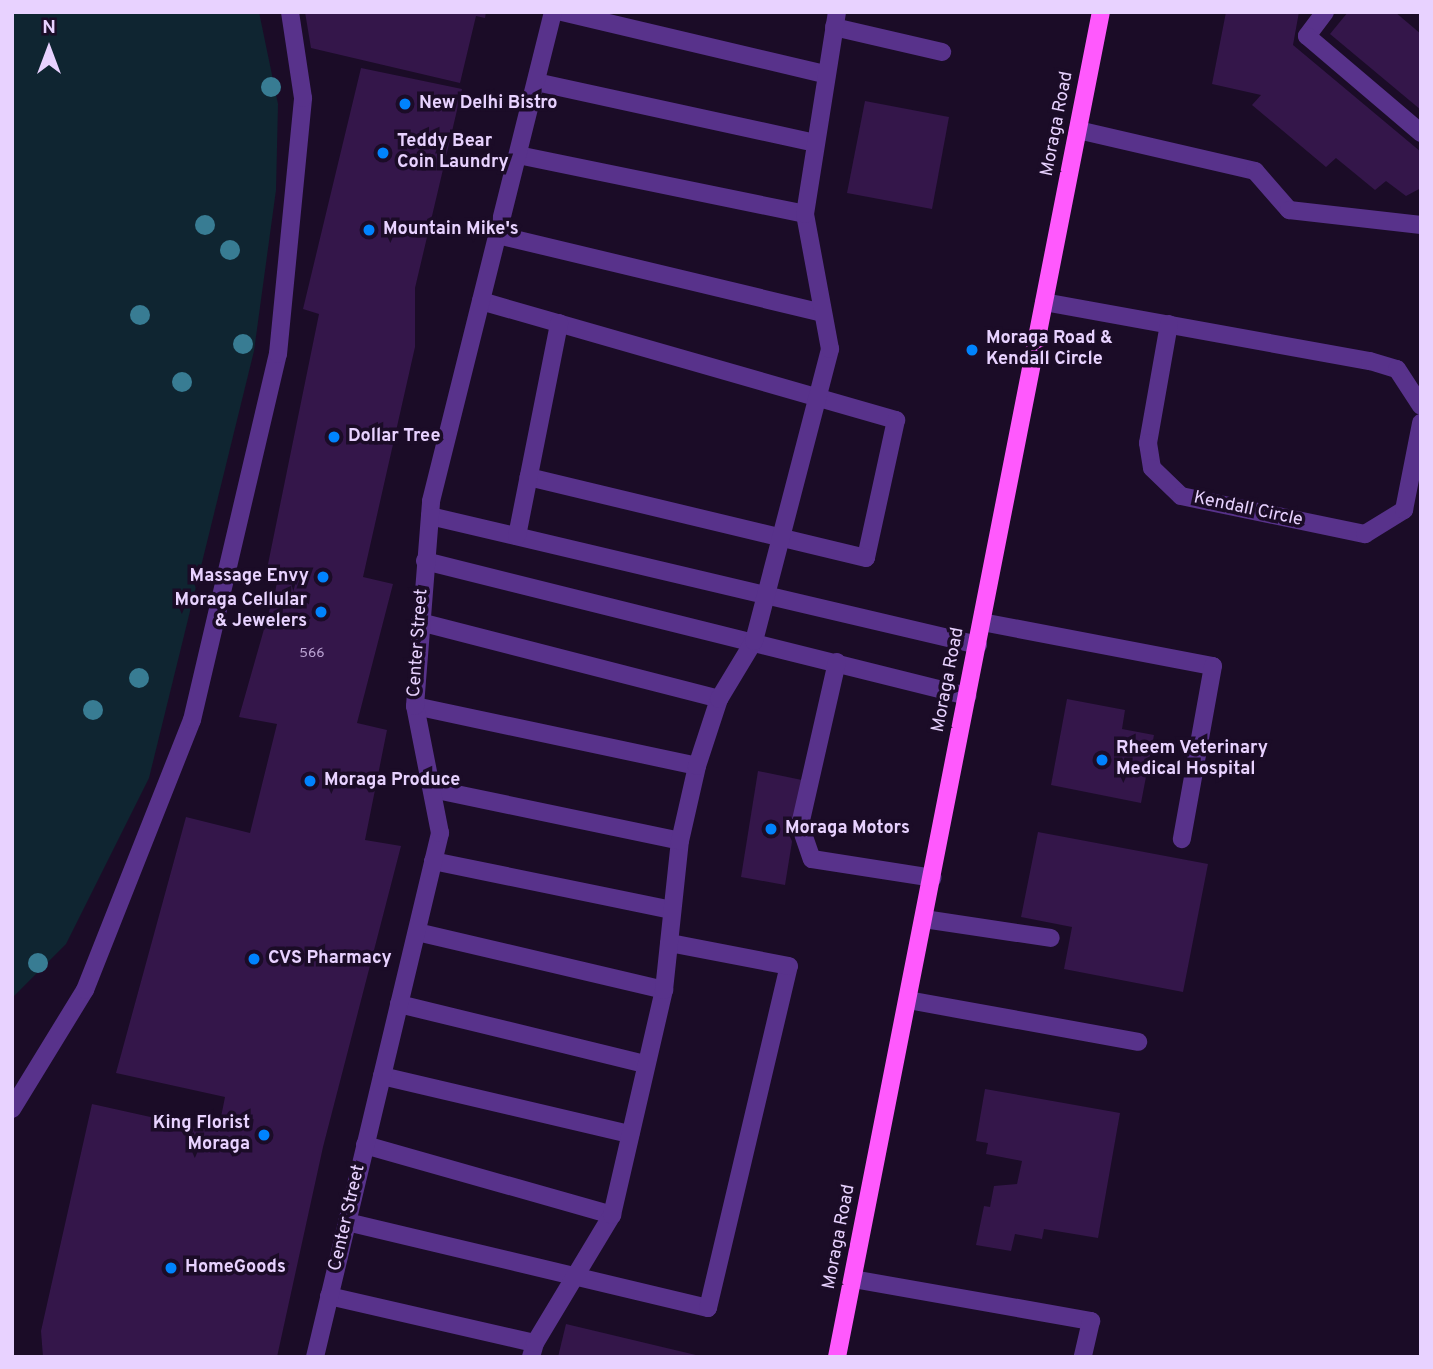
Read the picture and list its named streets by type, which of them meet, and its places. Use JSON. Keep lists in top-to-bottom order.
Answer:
{
  "streets": {
    "main road": ["Moraga Road"],
    "street": ["Kendall Circle", "Center Street"]
  },
  "places": [
    "New Delhi Bistro",
    "Teddy Bear Coin Laundry",
    "Mountain Mike's",
    "Moraga Road & Kendall Circle",
    "Dollar Tree",
    "Massage Envy",
    "Moraga Cellular & Jewelers",
    "Rheem Veterinary Medical Hospital",
    "Moraga Produce",
    "Moraga Motors",
    "CVS Pharmacy",
    "King Florist Moraga",
    "HomeGoods"
  ],
  "house_numbers": ["566"],
  "north": "top"
}
